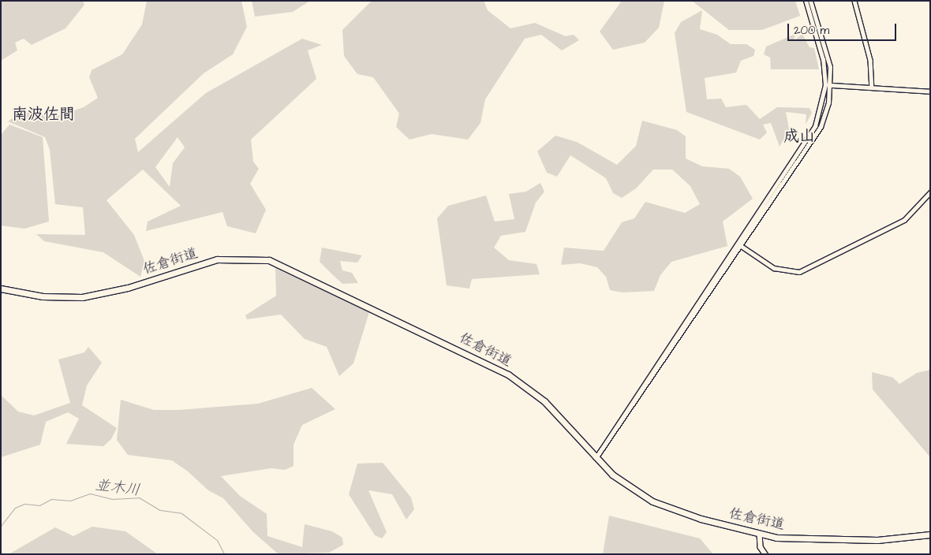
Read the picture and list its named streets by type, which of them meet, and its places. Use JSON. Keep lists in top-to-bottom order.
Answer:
{
  "streets": {
    "highway": ["佐倉街道"]
  },
  "districts": ["南波佐間", "成山"],
  "water": ["並木川"],
  "scale_bar": "200 m"
}
